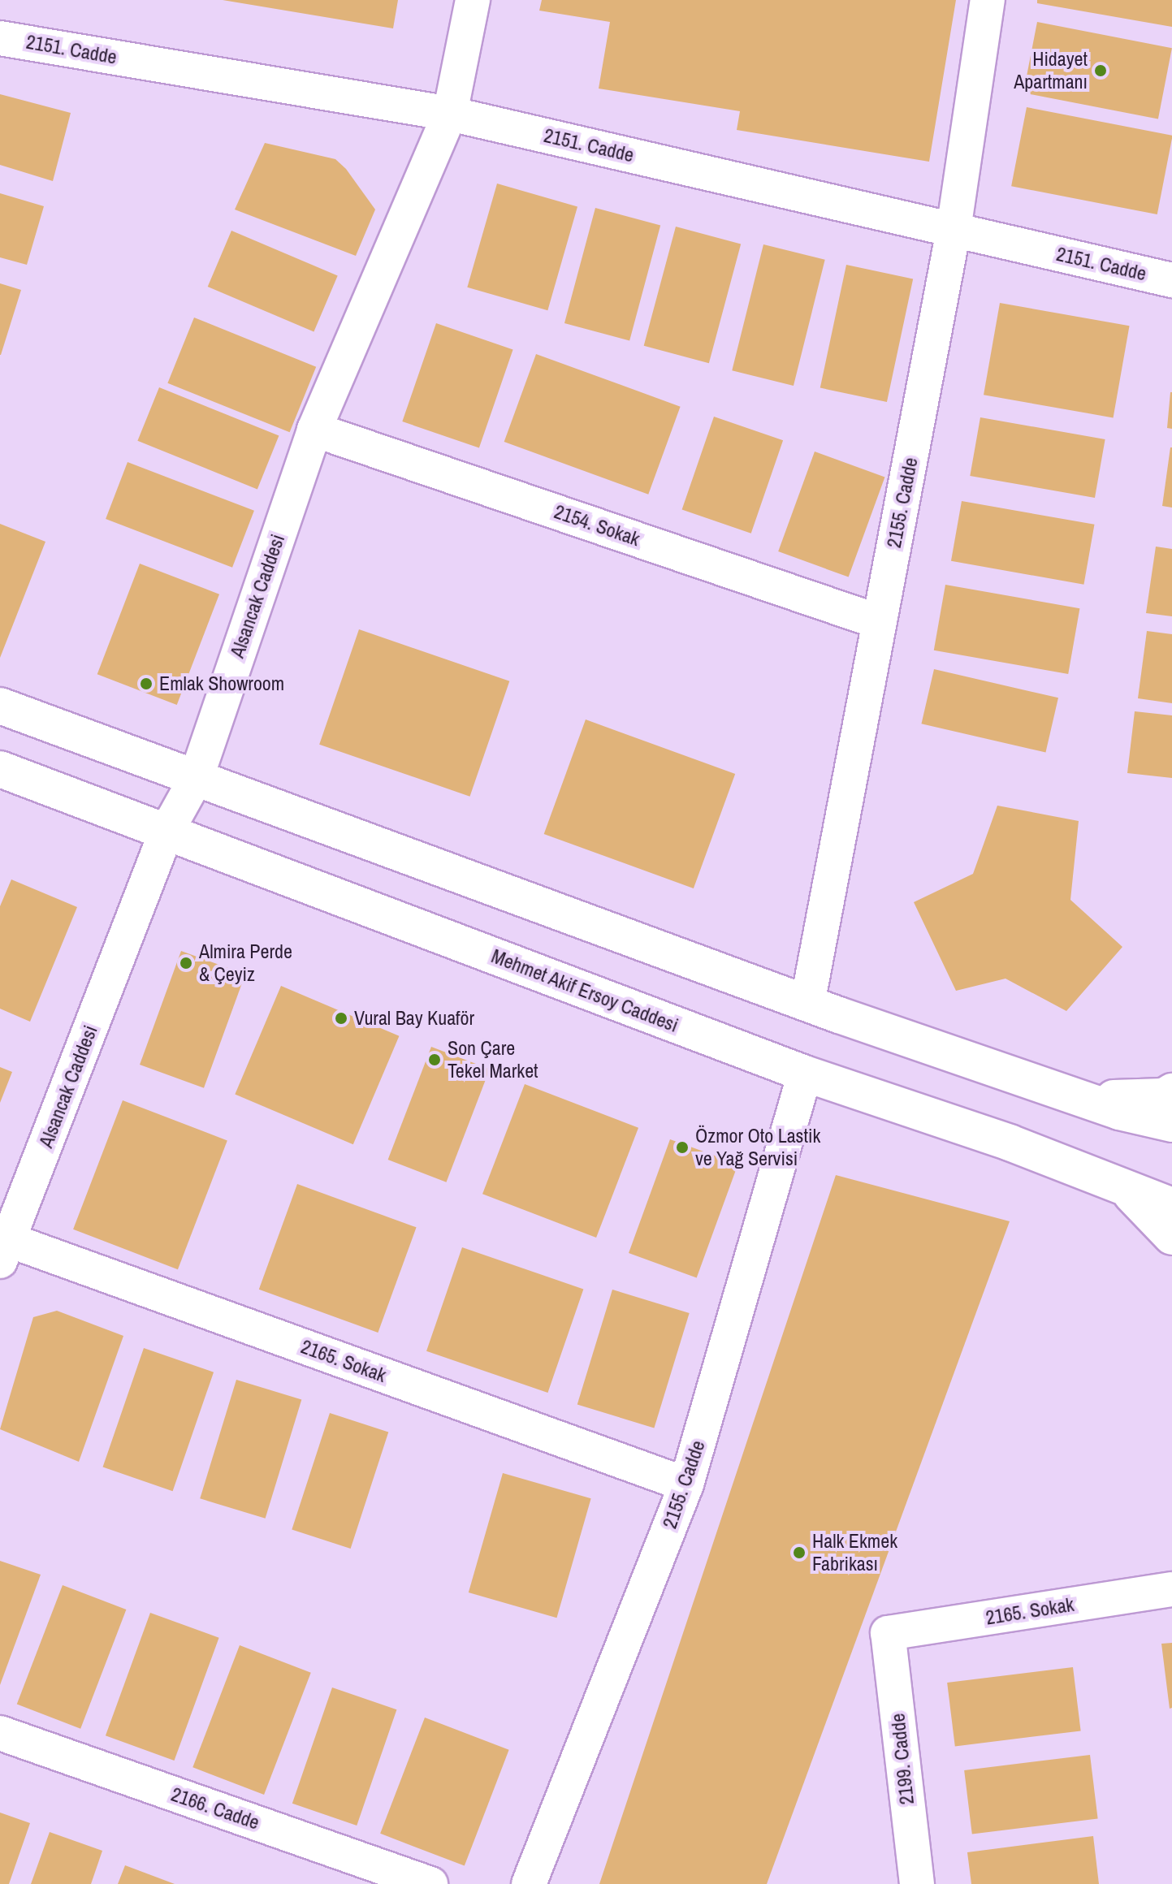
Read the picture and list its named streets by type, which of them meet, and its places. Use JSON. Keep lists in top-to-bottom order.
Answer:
{
  "streets": {
    "street": [
      "2151. Cadde",
      "2155. Cadde",
      "2154. Sokak",
      "Alsancak Caddesi",
      "Mehmet Akif Ersoy Caddesi",
      "2165. Sokak",
      "2199. Cadde",
      "2166. Cadde"
    ]
  },
  "crossings": [
    ["2151. Cadde", "2155. Cadde"],
    ["2151. Cadde", "Alsancak Caddesi"],
    ["2155. Cadde", "2154. Sokak"],
    ["2155. Cadde", "Mehmet Akif Ersoy Caddesi"],
    ["2155. Cadde", "2165. Sokak"],
    ["2154. Sokak", "Alsancak Caddesi"],
    ["Alsancak Caddesi", "Mehmet Akif Ersoy Caddesi"],
    ["Alsancak Caddesi", "2165. Sokak"],
    ["2165. Sokak", "2199. Cadde"]
  ],
  "places": [
    "Hidayet Apartmanı",
    "Emlak Showroom",
    "Almira Perde & Çeyiz",
    "Vural Bay Kuaför",
    "Son Çare Tekel Market",
    "Özmor Oto Lastik ve Yağ Servisi",
    "Halk Ekmek Fabrikası"
  ]
}
